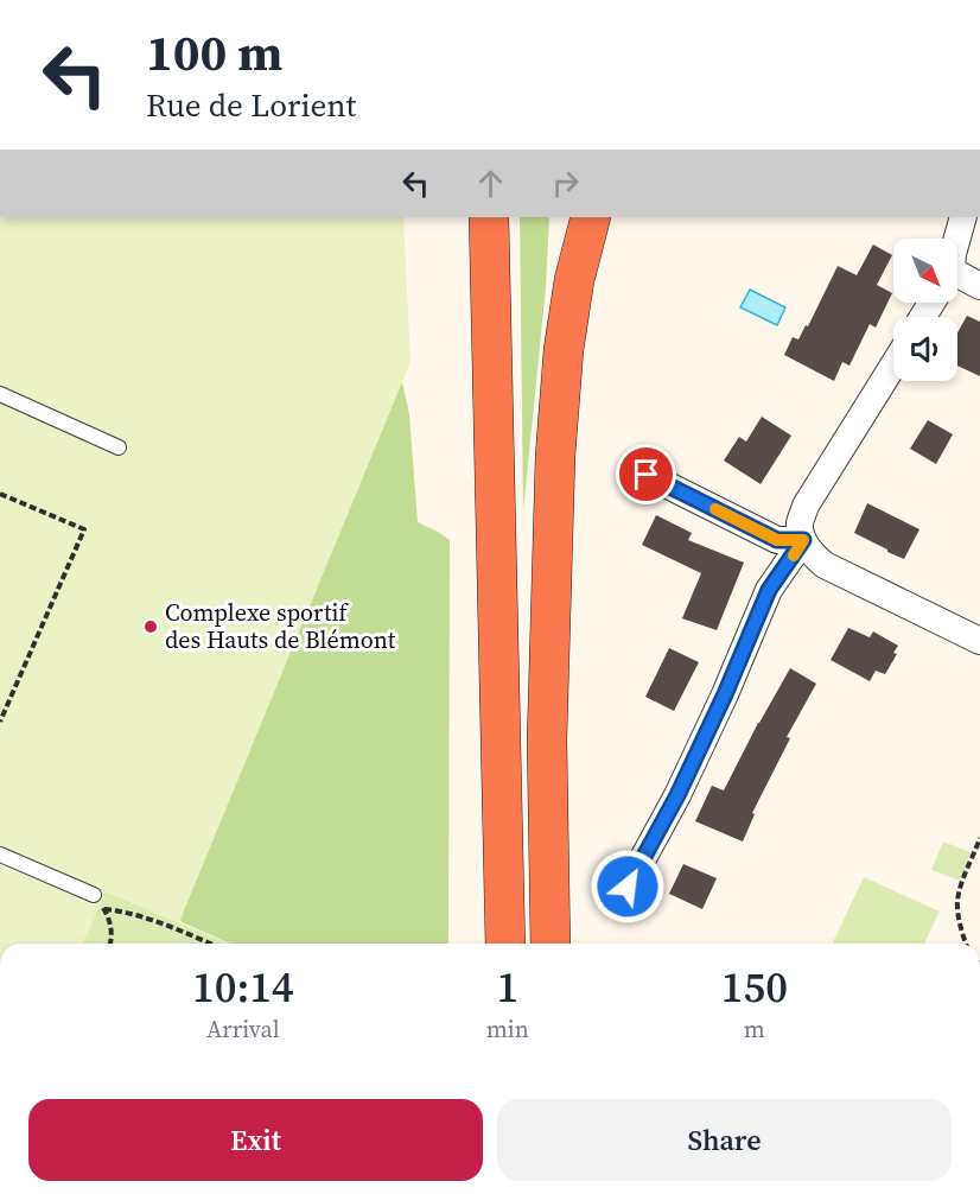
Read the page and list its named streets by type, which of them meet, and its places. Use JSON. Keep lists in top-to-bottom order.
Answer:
{
  "places": ["Complexe sportif des Hauts de Blémont"],
  "north": "bottom right",
  "page": {
    "turn": ["100 m", "Rue de Lorient"],
    "eta": [
      "10:14",
      "Arrival",
      "1",
      "min",
      "150",
      "m"
    ],
    "buttons": ["Exit", "Share"]
  }
}
